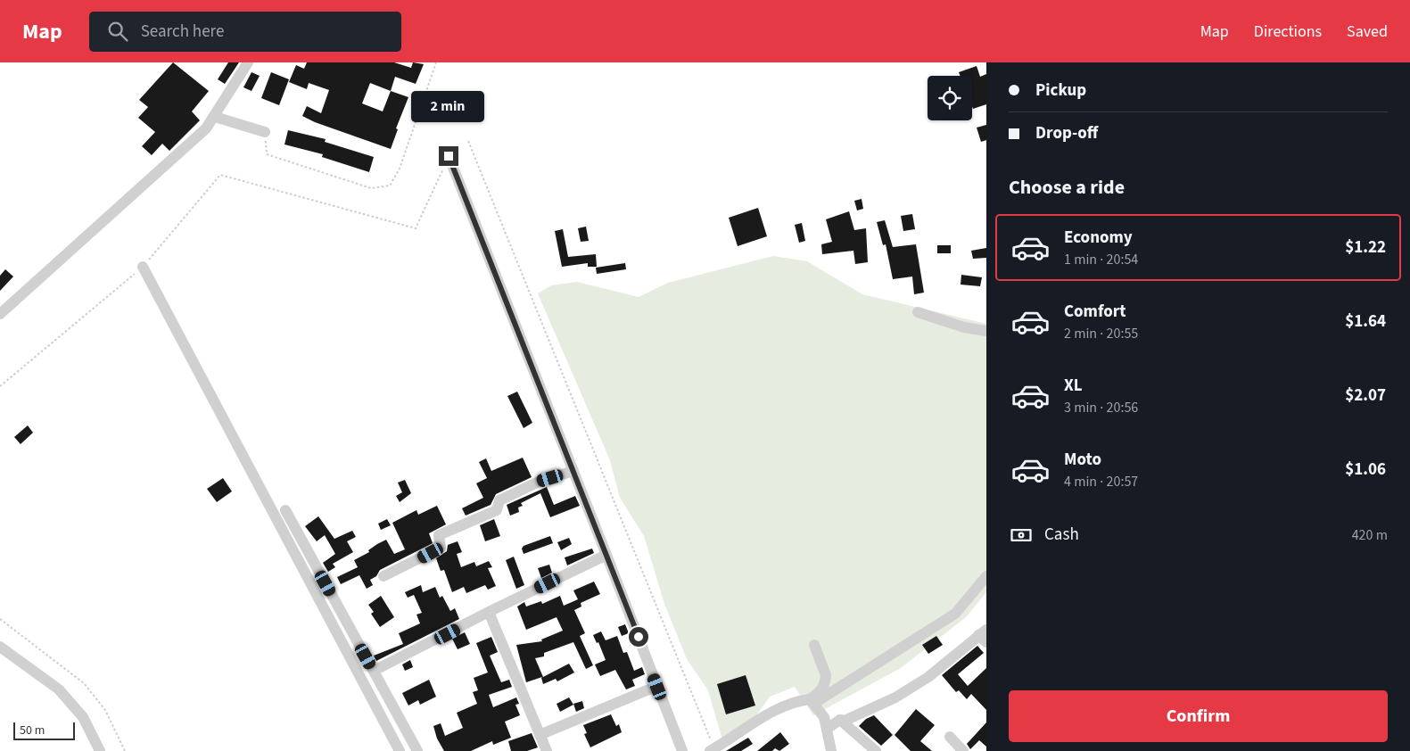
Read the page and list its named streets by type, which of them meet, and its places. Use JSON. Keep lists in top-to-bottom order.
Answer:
{
  "scale_bar": "50 m",
  "page": {
    "header": "Map",
    "search": "Search here",
    "nav": ["Map", "Directions", "Saved"],
    "banner": ["Pickup", "Drop-off"],
    "bubble": "2 min",
    "heading": "Choose a ride",
    "list": [
      {
        "name": "Economy",
        "note": "1 min · 20:54",
        "value": "$1.22"
      },
      {
        "name": "Comfort",
        "note": "2 min · 20:55",
        "value": "$1.64"
      },
      {
        "name": "XL",
        "note": "3 min · 20:56",
        "value": "$2.07"
      },
      {
        "name": "Moto",
        "note": "4 min · 20:57",
        "value": "$1.06"
      }
    ],
    "pay": ["Cash", "420 m"],
    "buttons": "Confirm",
    "scale": "50 m"
  }
}
